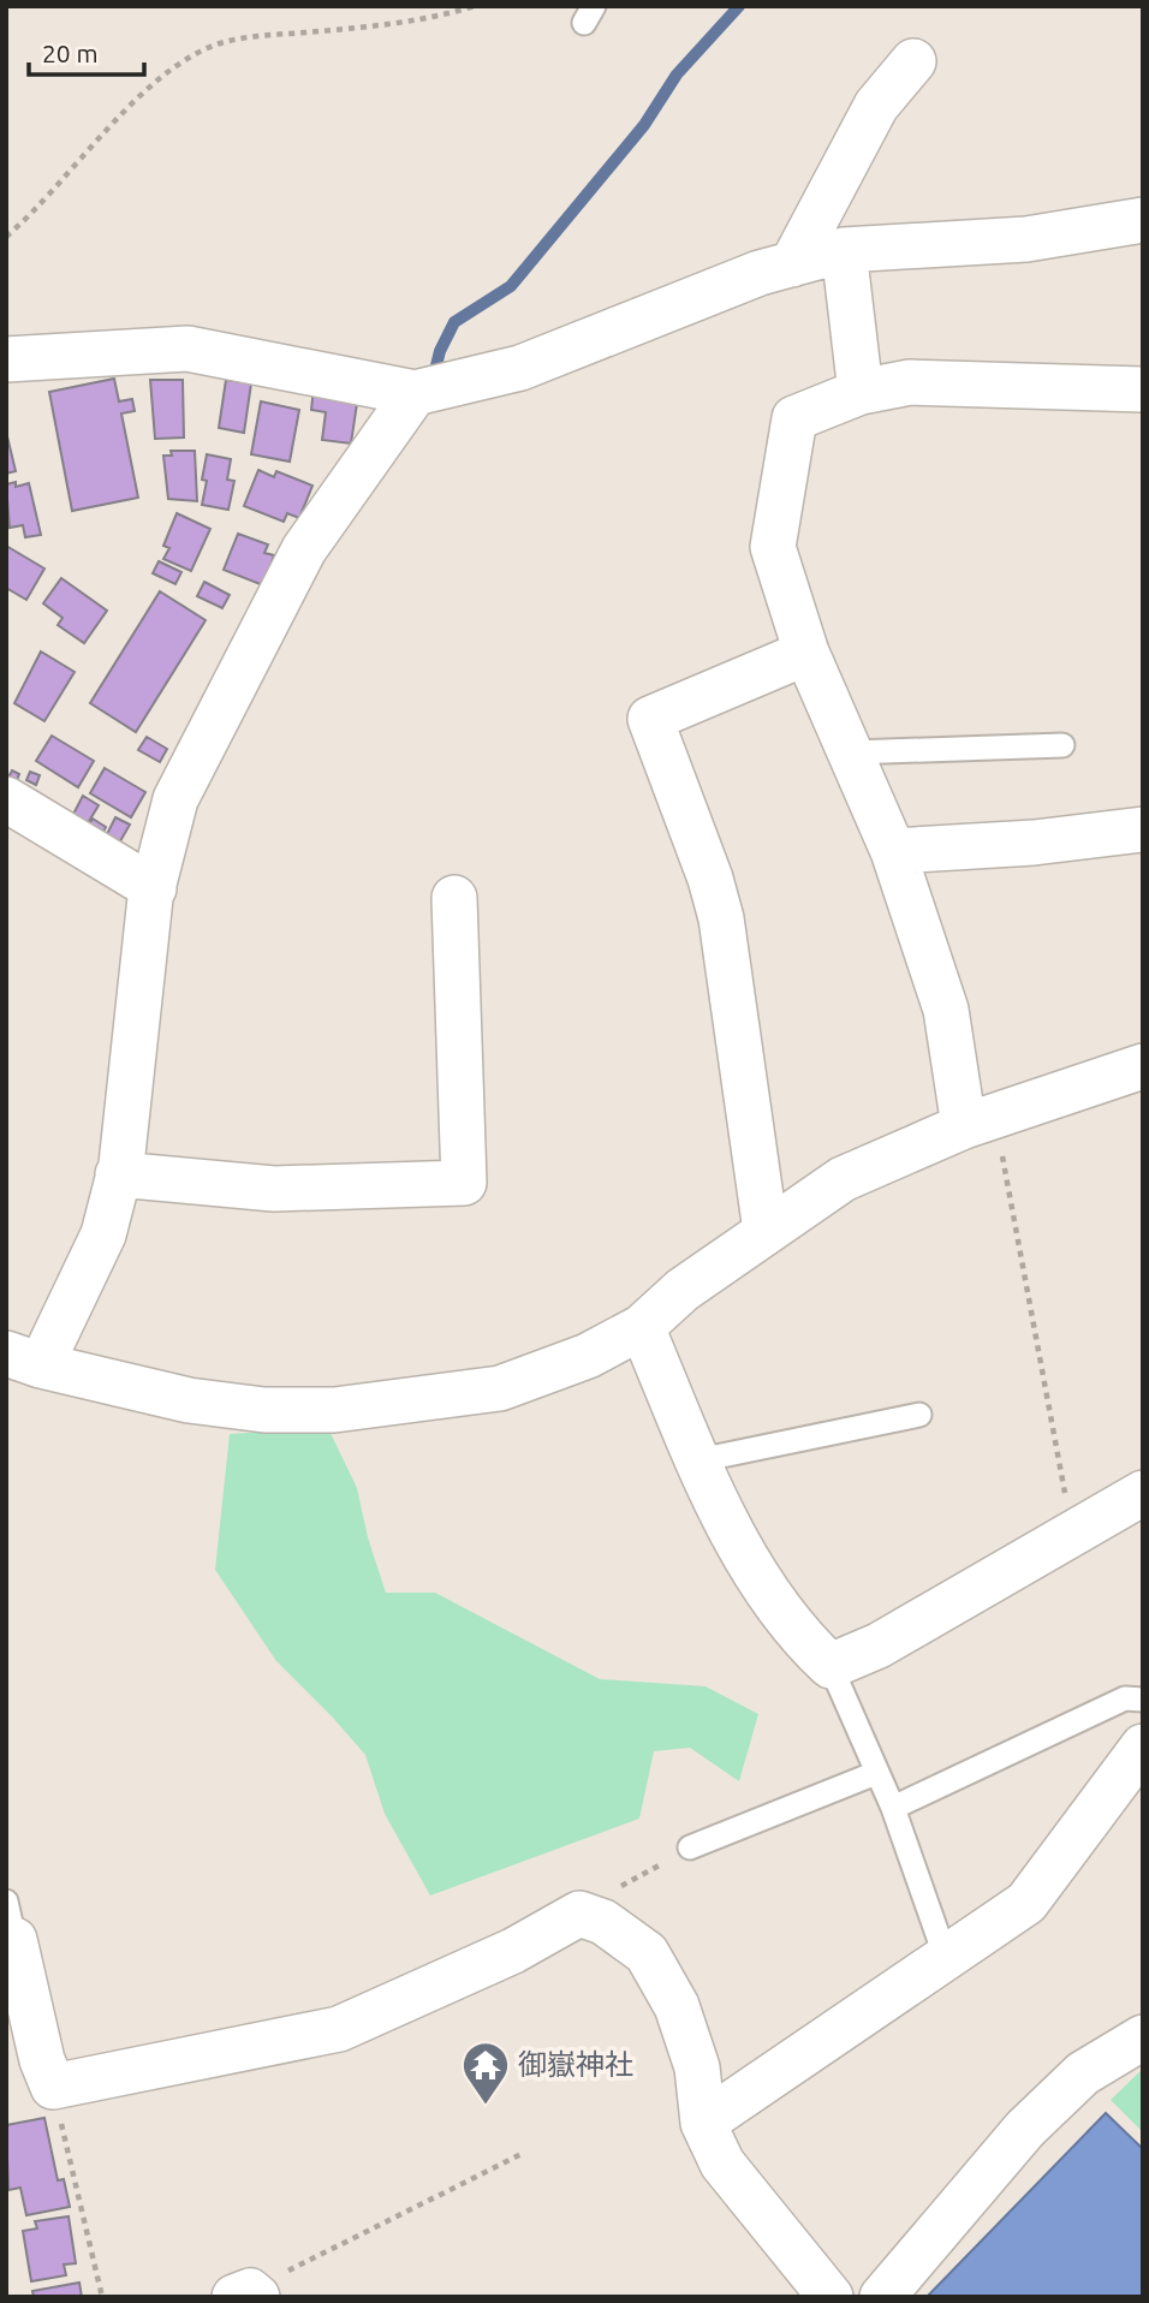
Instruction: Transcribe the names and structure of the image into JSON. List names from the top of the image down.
{
  "places": {
    "temple": ["御嶽神社"]
  },
  "scale_bar": "20 m"
}
